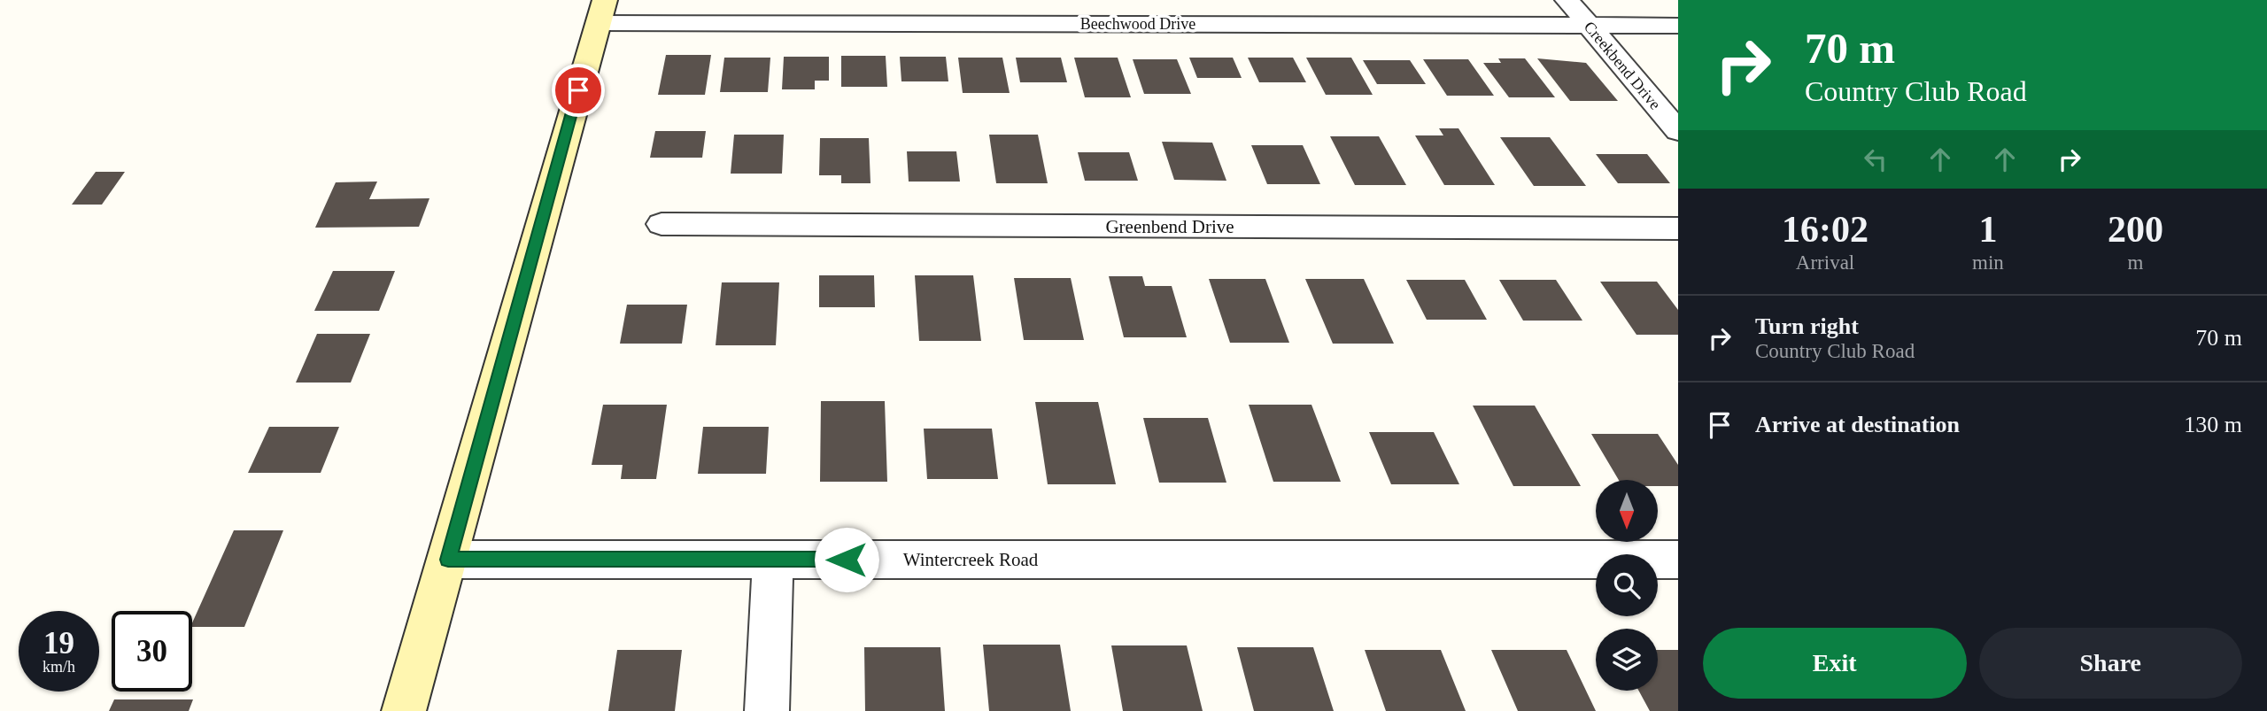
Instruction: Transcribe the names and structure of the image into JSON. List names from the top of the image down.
{
  "streets": {
    "street": [
      "Beechwood Drive",
      "Creekbend Drive",
      "Greenbend Drive",
      "Wintercreek Road"
    ]
  },
  "crossings": [
    ["Beechwood Drive", "Creekbend Drive"]
  ],
  "north": "bottom",
  "page": {
    "turn": ["70 m", "Country Club Road"],
    "eta": [
      "16:02",
      "Arrival",
      "1",
      "min",
      "200",
      "m"
    ],
    "list": [
      {
        "name": "Turn right",
        "note": "Country Club Road",
        "value": "70 m"
      },
      {
        "name": "Arrive at destination",
        "value": "130 m"
      }
    ],
    "speed": "19 km/h",
    "limit": "30",
    "buttons": ["Exit", "Share"]
  }
}
